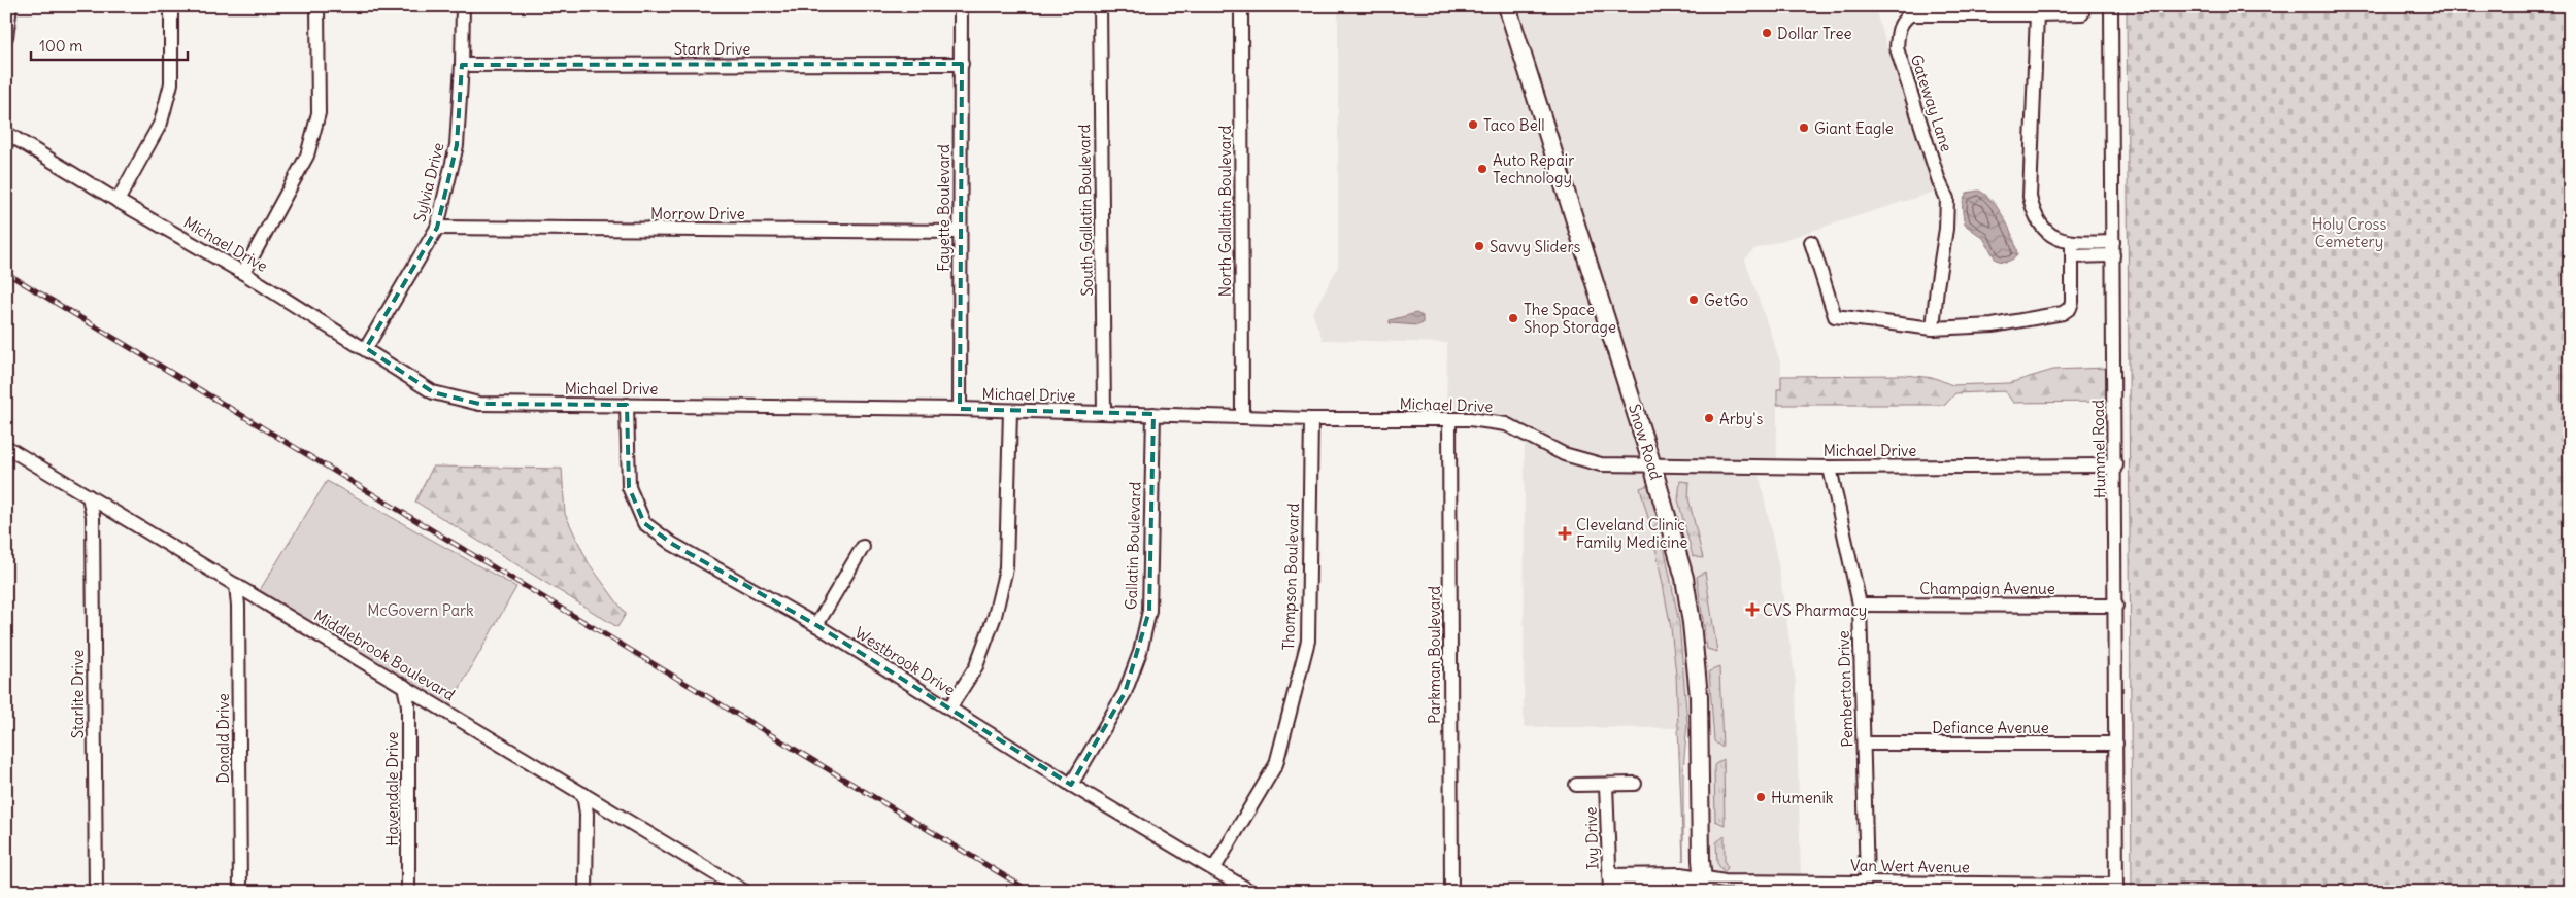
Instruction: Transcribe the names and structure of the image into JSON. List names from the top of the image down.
{
  "streets": {
    "main road": ["Snow Road"],
    "street": [
      "Stark Drive",
      "Gateway Lane",
      "Sylvia Drive",
      "Fayette Boulevard",
      "South Gallatin Boulevard",
      "North Gallatin Boulevard",
      "Morrow Drive",
      "Michael Drive",
      "Hummel Road",
      "Gallatin Boulevard",
      "Thompson Boulevard",
      "Champaign Avenue",
      "Middlebrook Boulevard",
      "Parkman Boulevard",
      "Westbrook Drive",
      "Pemberton Drive",
      "Starlite Drive",
      "Defiance Avenue",
      "Donald Drive",
      "Havendale Drive",
      "Ivy Drive",
      "Van Wert Avenue"
    ]
  },
  "crossings": [
    ["Stark Drive", "Sylvia Drive"],
    ["Stark Drive", "Fayette Boulevard"],
    ["Sylvia Drive", "Morrow Drive"],
    ["Sylvia Drive", "Michael Drive"],
    ["Fayette Boulevard", "Morrow Drive"],
    ["Fayette Boulevard", "Michael Drive"],
    ["South Gallatin Boulevard", "Michael Drive"],
    ["North Gallatin Boulevard", "Michael Drive"],
    ["Michael Drive", "Snow Road"],
    ["Michael Drive", "Hummel Road"],
    ["Michael Drive", "Gallatin Boulevard"],
    ["Michael Drive", "Thompson Boulevard"],
    ["Michael Drive", "Parkman Boulevard"],
    ["Michael Drive", "Westbrook Drive"],
    ["Michael Drive", "Pemberton Drive"],
    ["Snow Road", "Van Wert Avenue"],
    ["Hummel Road", "Champaign Avenue"],
    ["Hummel Road", "Defiance Avenue"],
    ["Hummel Road", "Van Wert Avenue"],
    ["Gallatin Boulevard", "Westbrook Drive"],
    ["Thompson Boulevard", "Westbrook Drive"],
    ["Champaign Avenue", "Pemberton Drive"],
    ["Middlebrook Boulevard", "Starlite Drive"],
    ["Middlebrook Boulevard", "Donald Drive"],
    ["Middlebrook Boulevard", "Havendale Drive"],
    ["Pemberton Drive", "Defiance Avenue"],
    ["Pemberton Drive", "Van Wert Avenue"],
    ["Ivy Drive", "Van Wert Avenue"]
  ],
  "parks": ["Holy Cross Cemetery", "McGovern Park"],
  "places": {
    "other": [
      "Dollar Tree",
      "Taco Bell",
      "Giant Eagle",
      "Auto Repair Technology",
      "Savvy Sliders",
      "GetGo",
      "The Space Shop Storage",
      "Arby's",
      "Humenik"
    ],
    "health": ["Cleveland Clinic Family Medicine", "CVS Pharmacy"]
  },
  "scale_bar": "100 m"
}
